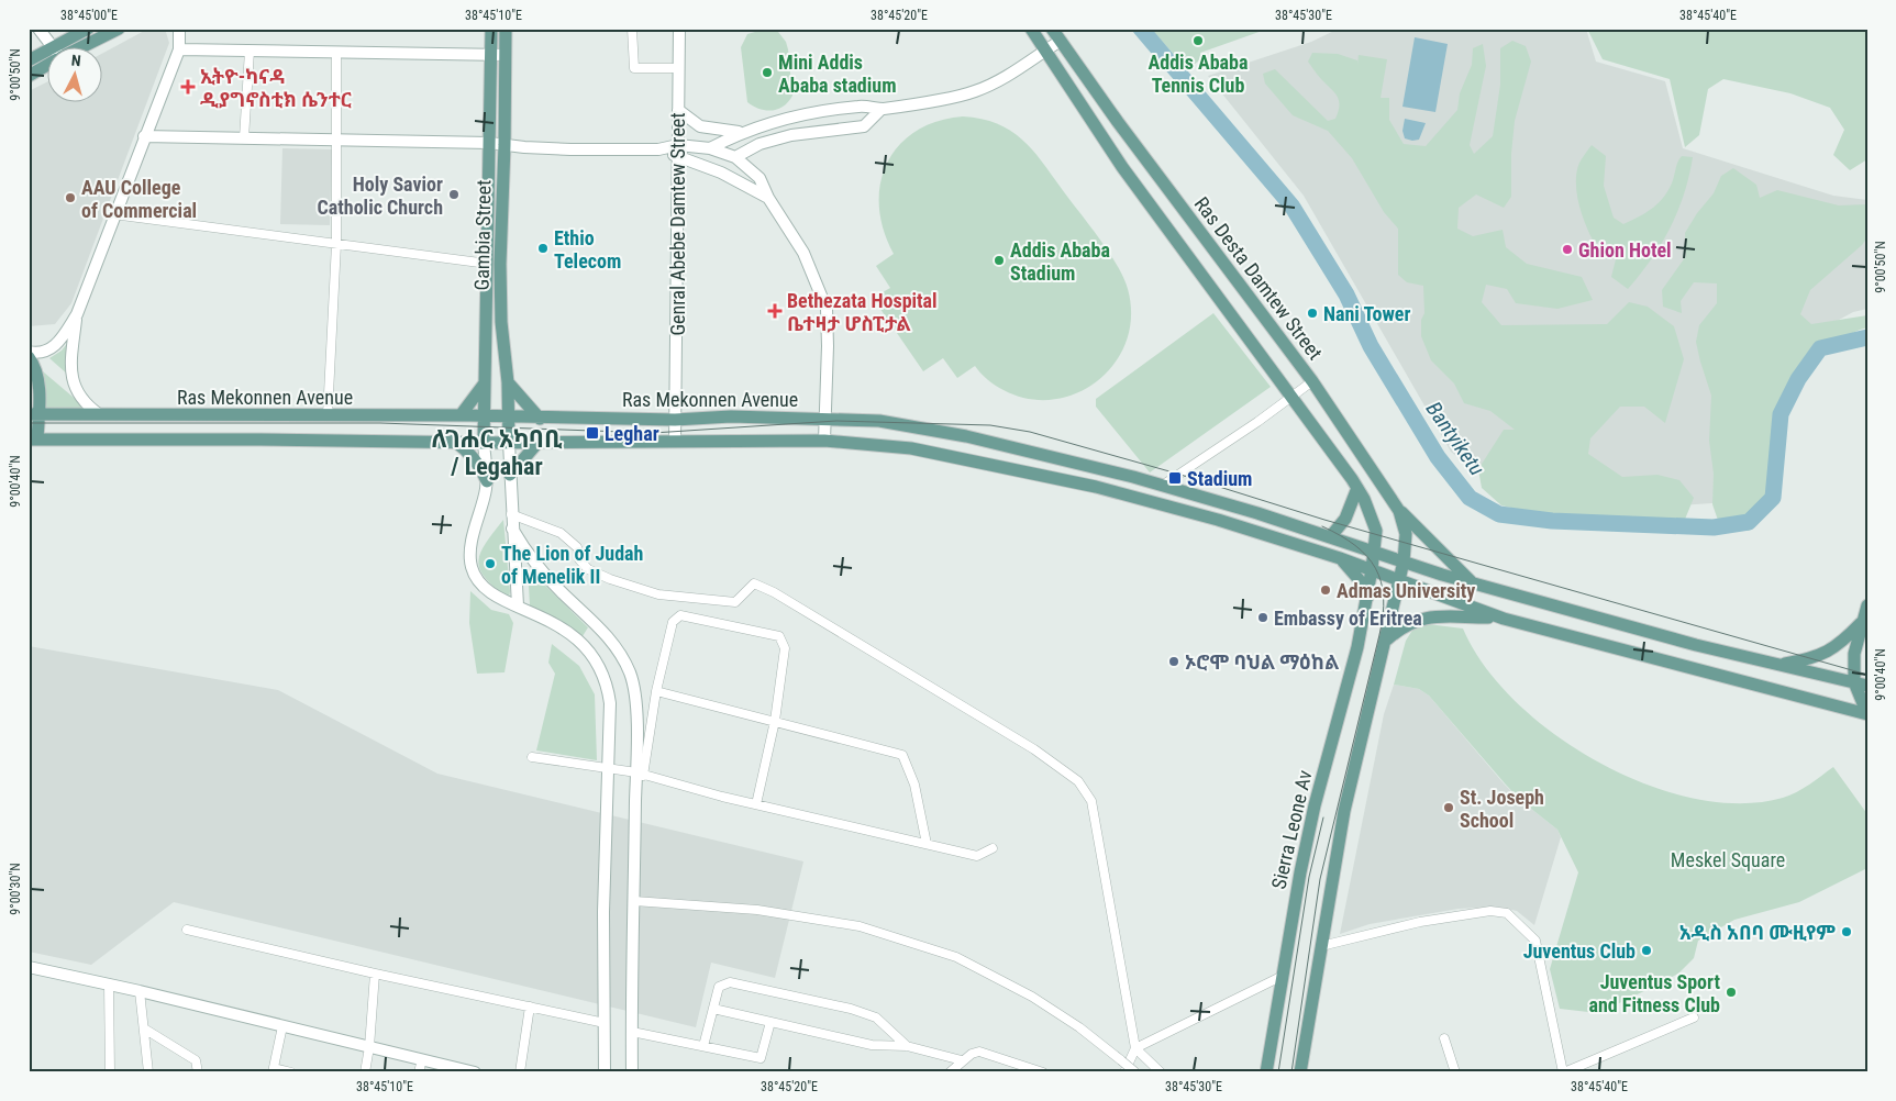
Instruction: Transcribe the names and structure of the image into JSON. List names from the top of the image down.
{
  "streets": {
    "main road": [
      "Genral Abebe Damtew Street",
      "Gambia Street",
      "Ras Desta Damtew Street",
      "Ras Mekonnen Avenue",
      "Sierra Leone Av"
    ]
  },
  "crossings": [
    ["Genral Abebe Damtew Street", "Ras Mekonnen Avenue"],
    ["Gambia Street", "Ras Mekonnen Avenue"],
    ["Ras Desta Damtew Street", "Ras Mekonnen Avenue"],
    ["Ras Mekonnen Avenue", "Sierra Leone Av"]
  ],
  "districts": ["ለገሐር አካባቢ / Legahar"],
  "water": ["Bantyiketu"],
  "parks": ["Meskel Square"],
  "places": {
    "other": [
      "Addis Ababa Tennis Club",
      "Mini Addis Ababa stadium",
      "Holy Savior Catholic Church",
      "AAU College of Commercial",
      "Ethio Telecom",
      "Ghion Hotel",
      "Addis Ababa Stadium",
      "Nani Tower",
      "The Lion of Judah of Menelik II",
      "Admas University",
      "Embassy of Eritrea",
      "ኦሮሞ ባህል ማዕከል",
      "St. Joseph School",
      "አዲስ አበባ ሙዚየም",
      "Juventus Club",
      "Juventus Sport and Fitness Club"
    ],
    "health": ["ኢትዮ-ካናዳ ዲያግኖስቲክ ሴንተር", "Bethezata Hospital ቤተዛታ ሆስፒታል"],
    "transit": ["Leghar", "Stadium"]
  },
  "north": "top",
  "coordinates": [
    "38°45'00\"E",
    "38°45'10\"E",
    "38°45'20\"E",
    "38°45'30\"E",
    "38°45'40\"E",
    "9°00'50\"N",
    "9°00'40\"N",
    "9°00'30\"N"
  ]
}
